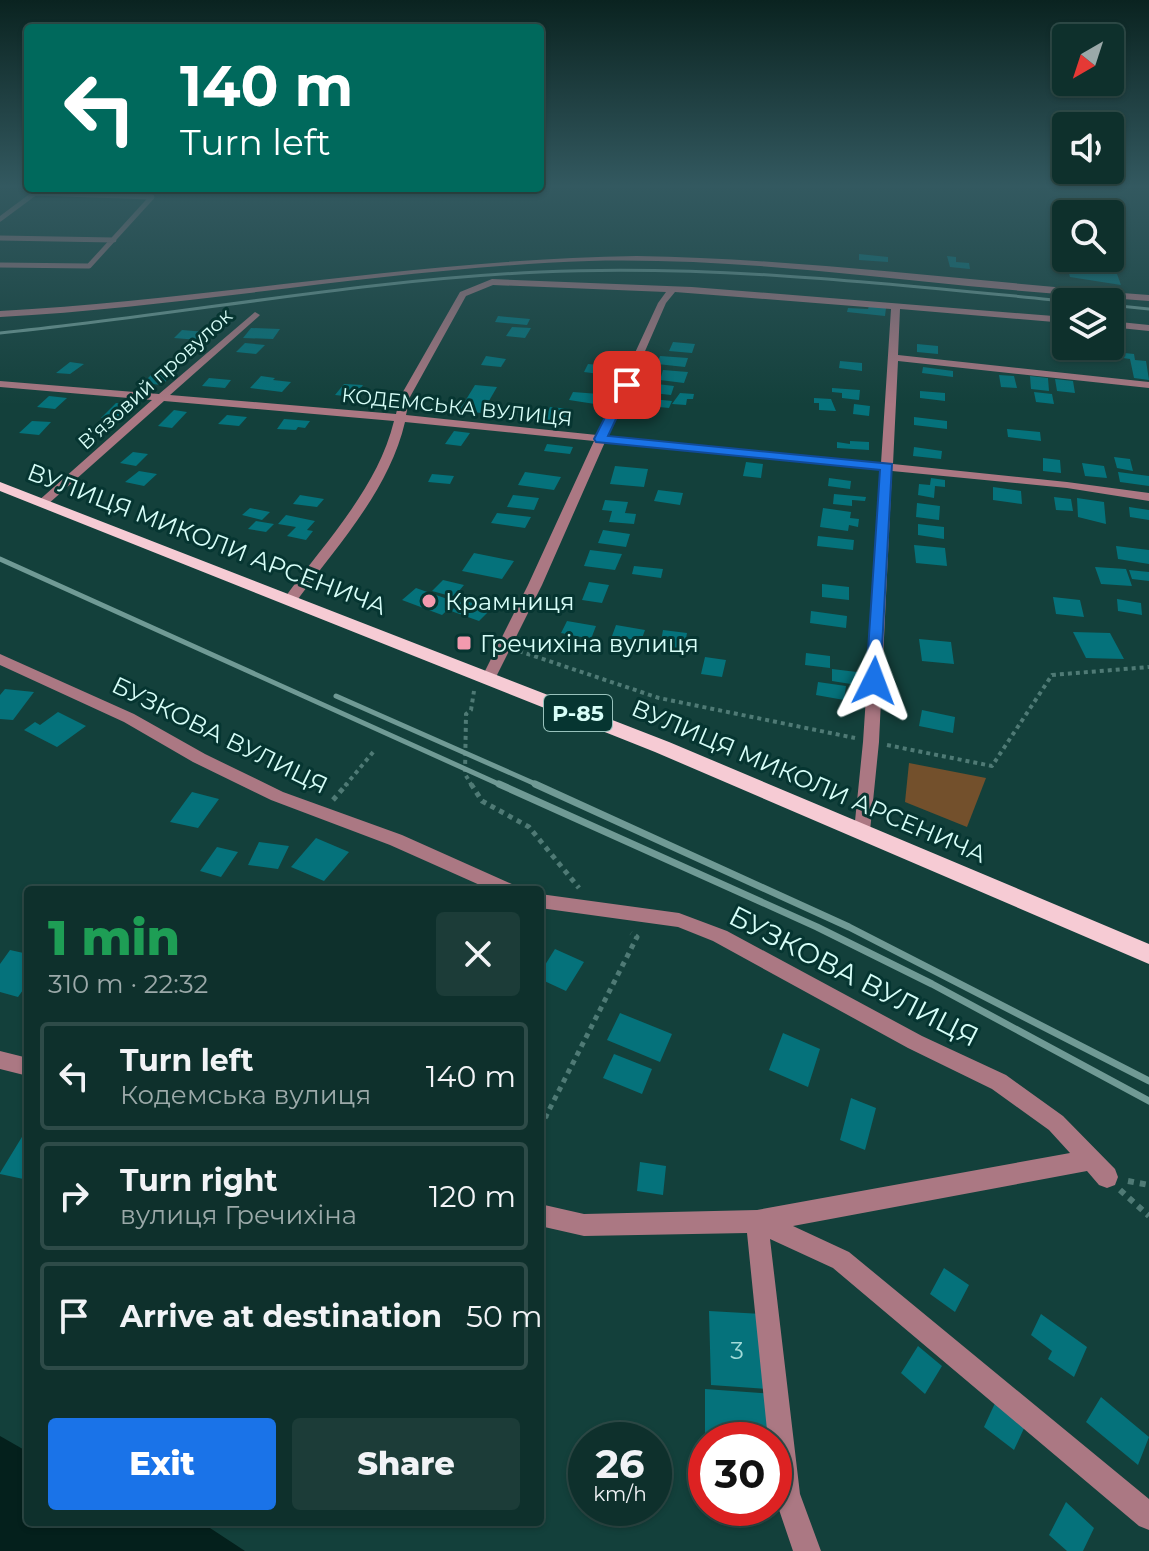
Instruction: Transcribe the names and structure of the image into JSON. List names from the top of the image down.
{
  "streets": {
    "main road": ["ВУЛИЦЯ МИКОЛИ АРСЕНИЧА", "Р-85"],
    "street": ["Вʼязовий провулок", "КОДЕМСЬКА ВУЛИЦЯ", "БУЗКОВА ВУЛИЦЯ"]
  },
  "crossings": [
    ["Вʼязовий провулок", "КОДЕМСЬКА ВУЛИЦЯ"],
    ["Вʼязовий провулок", "ВУЛИЦЯ МИКОЛИ АРСЕНИЧА"]
  ],
  "places": {
    "other": ["Крамниця"],
    "transit": ["Гречихіна вулиця"]
  },
  "house_numbers": ["3"],
  "north": "bottom left",
  "page": {
    "turn": ["140 m", "Turn left"],
    "heading": ["1 min", "310 m · 22:32"],
    "list": [
      {
        "name": "Turn left",
        "note": "Кодемська вулиця",
        "value": "140 m"
      },
      {
        "name": "Turn right",
        "note": "вулиця Гречихіна",
        "value": "120 m"
      },
      {
        "name": "Arrive at destination",
        "value": "50 m"
      }
    ],
    "buttons": ["Exit", "Share"],
    "speed": "26 km/h",
    "limit": "30"
  }
}
